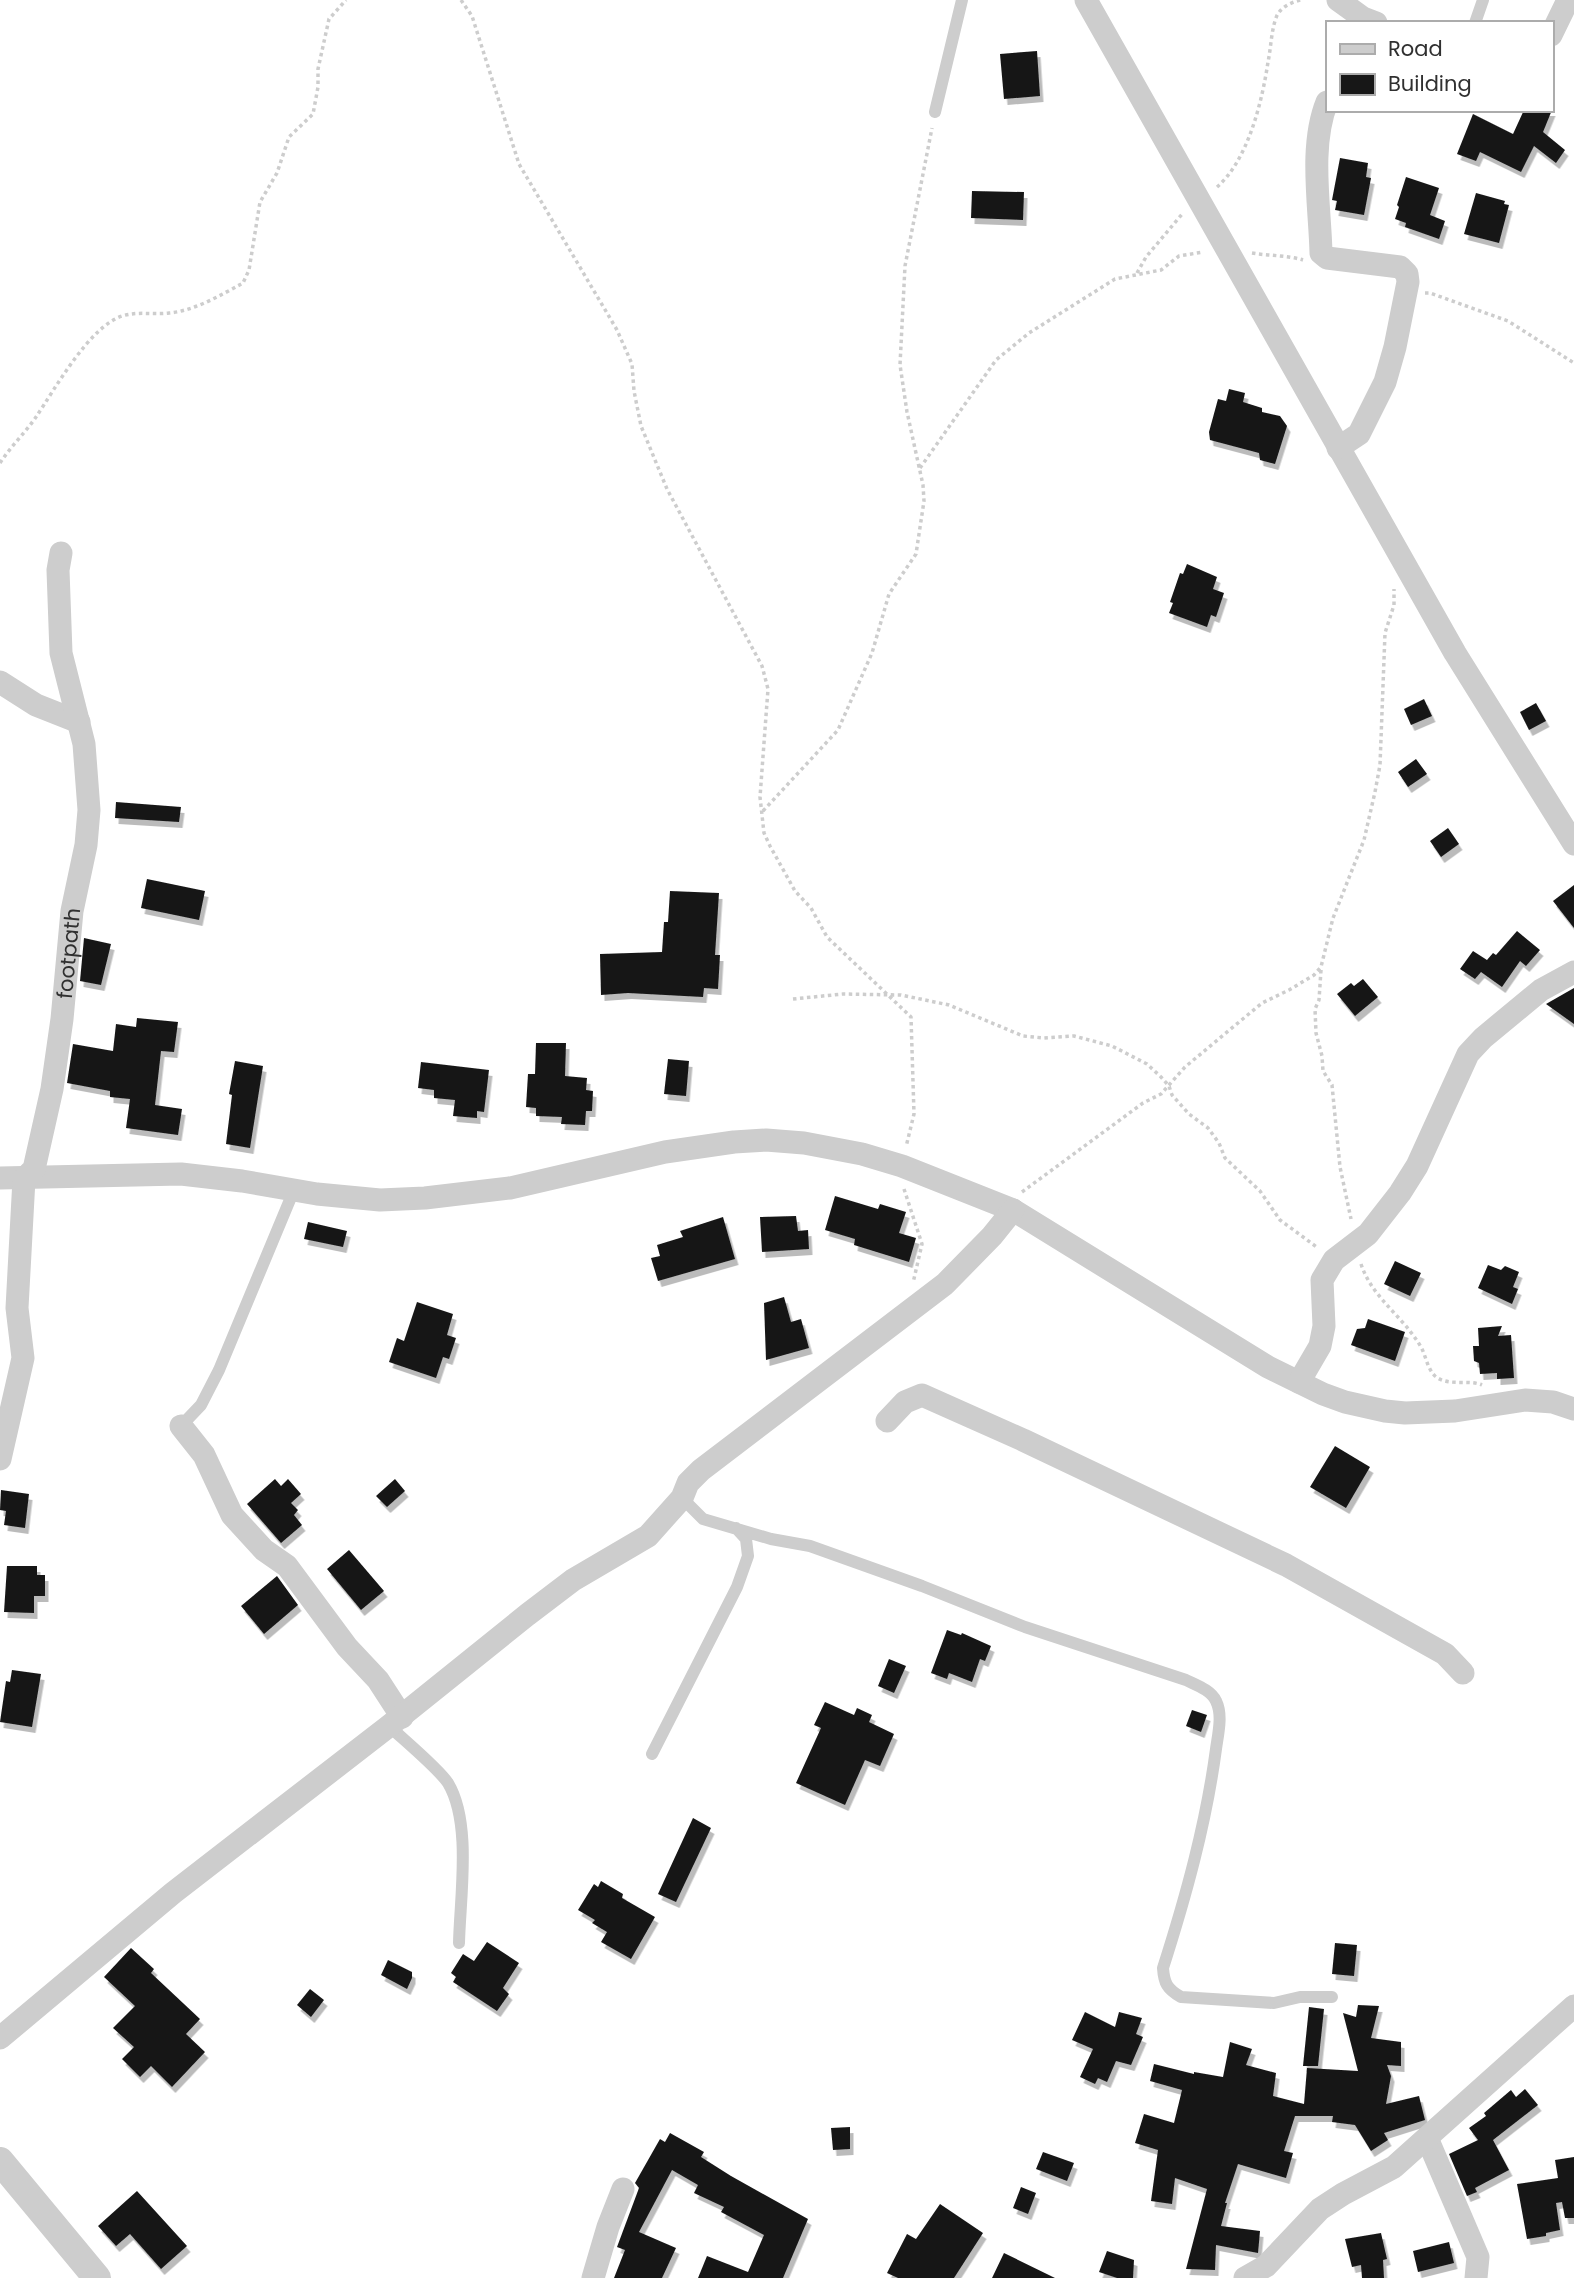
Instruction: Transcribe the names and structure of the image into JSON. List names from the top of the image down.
{
  "streets": {
    "street": ["footpath"]
  },
  "legend": ["Road", "Building"]
}
